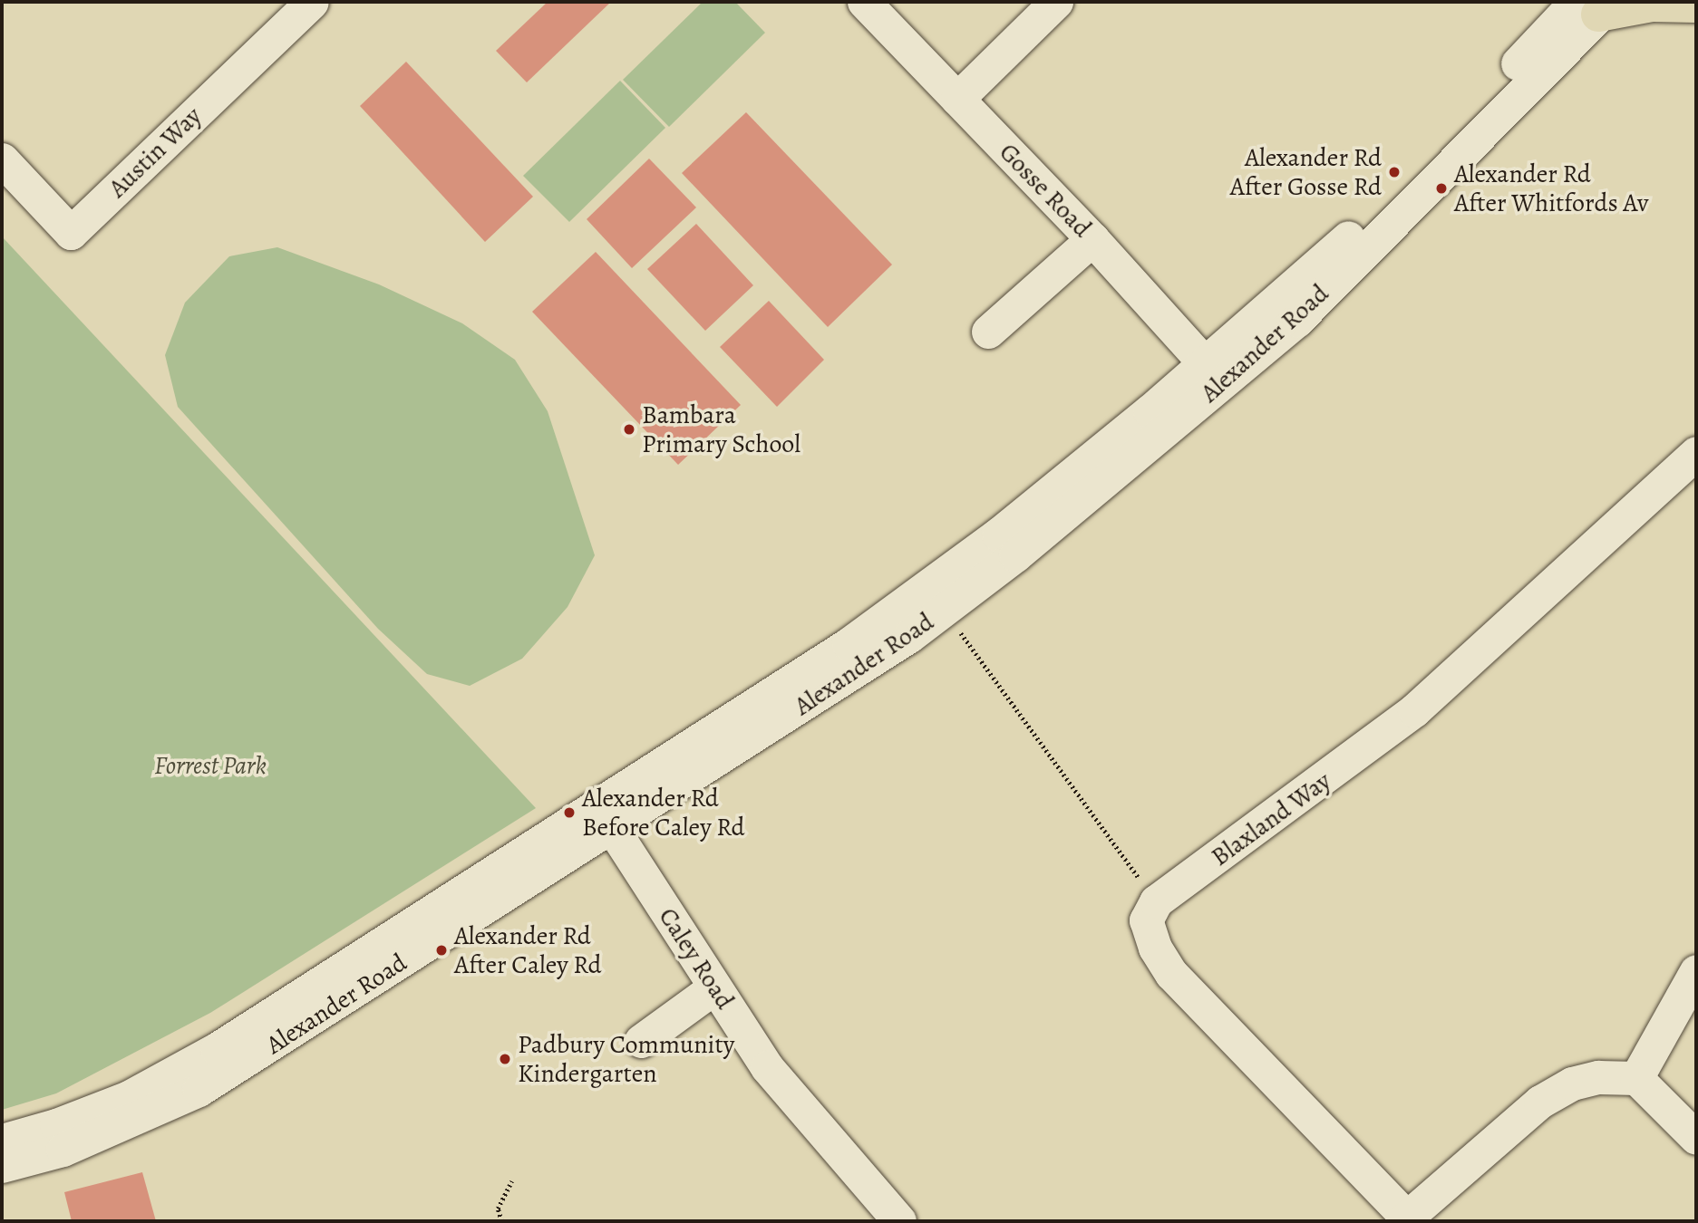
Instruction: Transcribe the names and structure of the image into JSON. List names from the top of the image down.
{
  "streets": {
    "street": [
      "Austin Way",
      "Gosse Road",
      "Alexander Road",
      "Blaxland Way",
      "Caley Road"
    ]
  },
  "crossings": [
    ["Gosse Road", "Alexander Road"],
    ["Alexander Road", "Caley Road"]
  ],
  "parks": ["Forrest Park"],
  "places": [
    "Alexander Rd After Gosse Rd",
    "Alexander Rd After Whitfords Av",
    "Bambara Primary School",
    "Alexander Rd Before Caley Rd",
    "Alexander Rd After Caley Rd",
    "Padbury Community Kindergarten"
  ]
}
